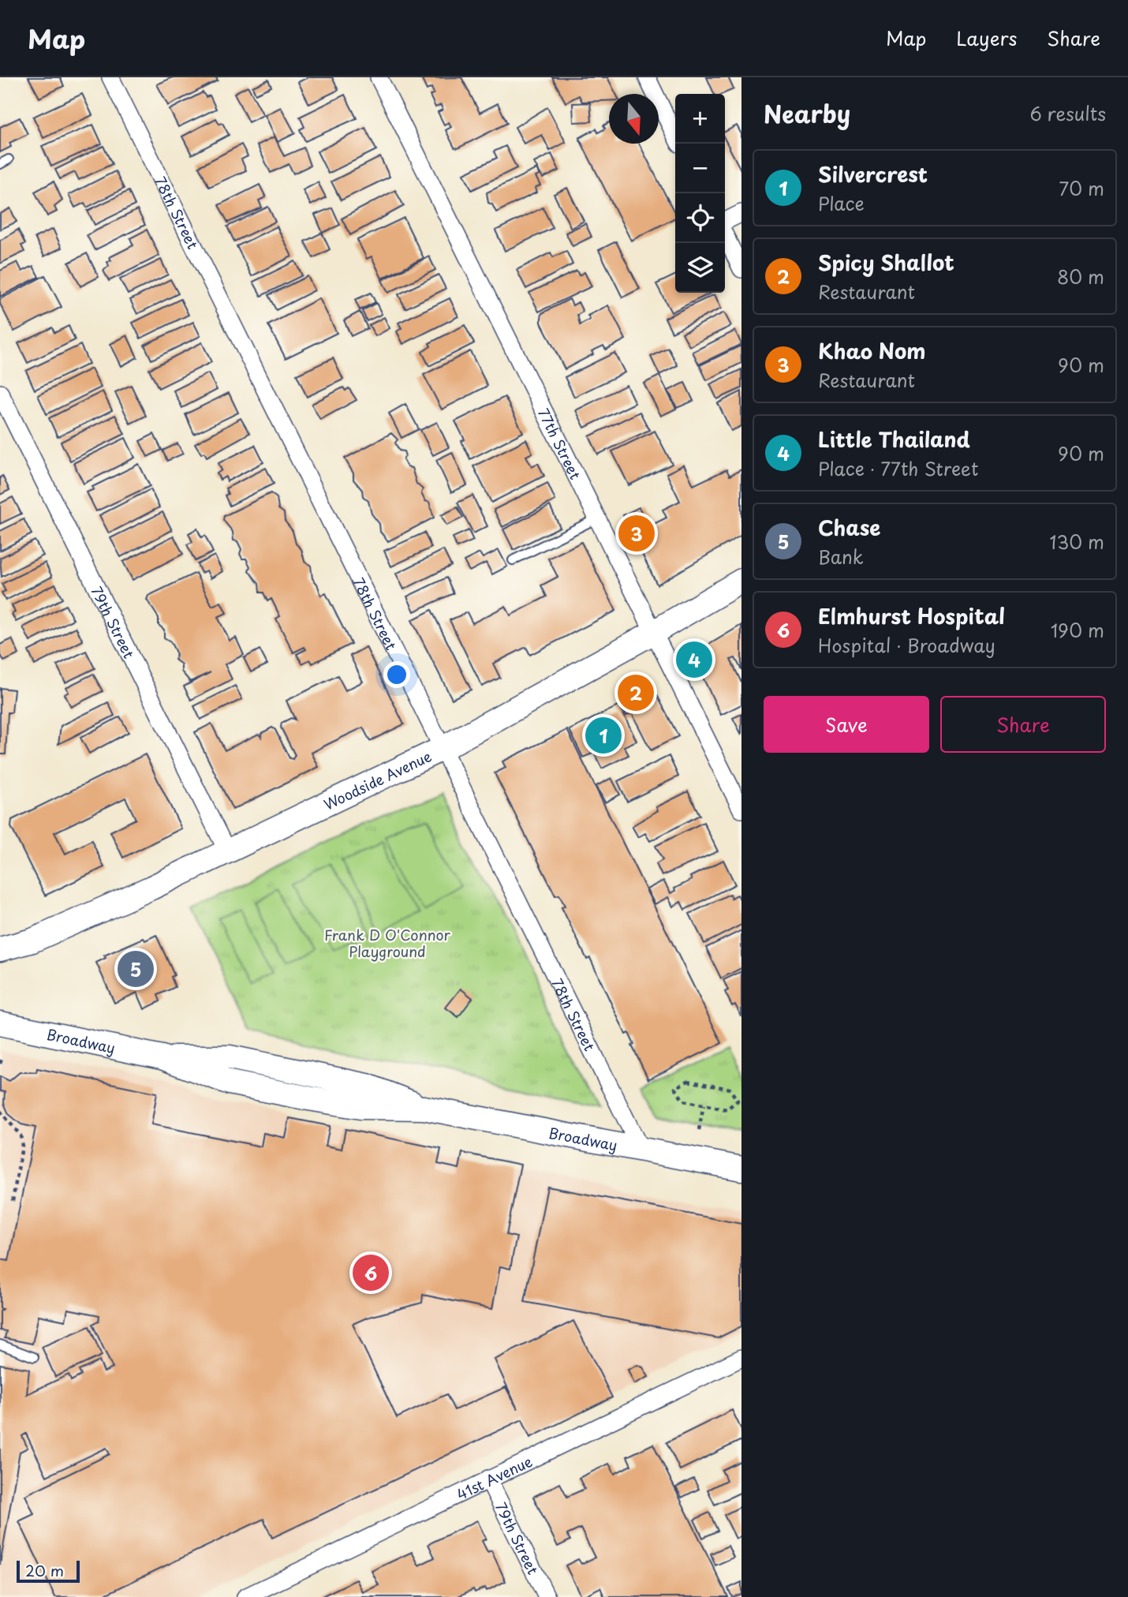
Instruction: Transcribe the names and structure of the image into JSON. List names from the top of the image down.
{
  "streets": {
    "street": [
      "78th Street",
      "77th Street",
      "79th Street",
      "Woodside Avenue",
      "Broadway",
      "41st Avenue"
    ]
  },
  "crossings": [
    ["78th Street", "Woodside Avenue"],
    ["78th Street", "Broadway"],
    ["77th Street", "Woodside Avenue"],
    ["79th Street", "Woodside Avenue"],
    ["79th Street", "41st Avenue"]
  ],
  "parks": ["Frank D O'Connor Playground"],
  "scale_bar": "20 m",
  "north": "bottom",
  "page": {
    "header": "Map",
    "nav": ["Map", "Layers", "Share"],
    "heading": ["Nearby", "6 results"],
    "map_buttons": ["+", "−"],
    "list": [
      {
        "mark": "1",
        "name": "Silvercrest",
        "note": "Place",
        "value": "70 m"
      },
      {
        "mark": "2",
        "name": "Spicy Shallot",
        "note": "Restaurant",
        "value": "80 m"
      },
      {
        "mark": "3",
        "name": "Khao Nom",
        "note": "Restaurant",
        "value": "90 m"
      },
      {
        "mark": "4",
        "name": "Little Thailand",
        "note": "Place · 77th Street",
        "value": "90 m"
      },
      {
        "mark": "5",
        "name": "Chase",
        "note": "Bank",
        "value": "130 m"
      },
      {
        "mark": "6",
        "name": "Elmhurst Hospital",
        "note": "Hospital · Broadway",
        "value": "190 m"
      }
    ],
    "pins": [
      "3",
      "4",
      "2",
      "1",
      "5",
      "6"
    ],
    "buttons": ["Save", "Share"],
    "scale": "20 m"
  }
}
